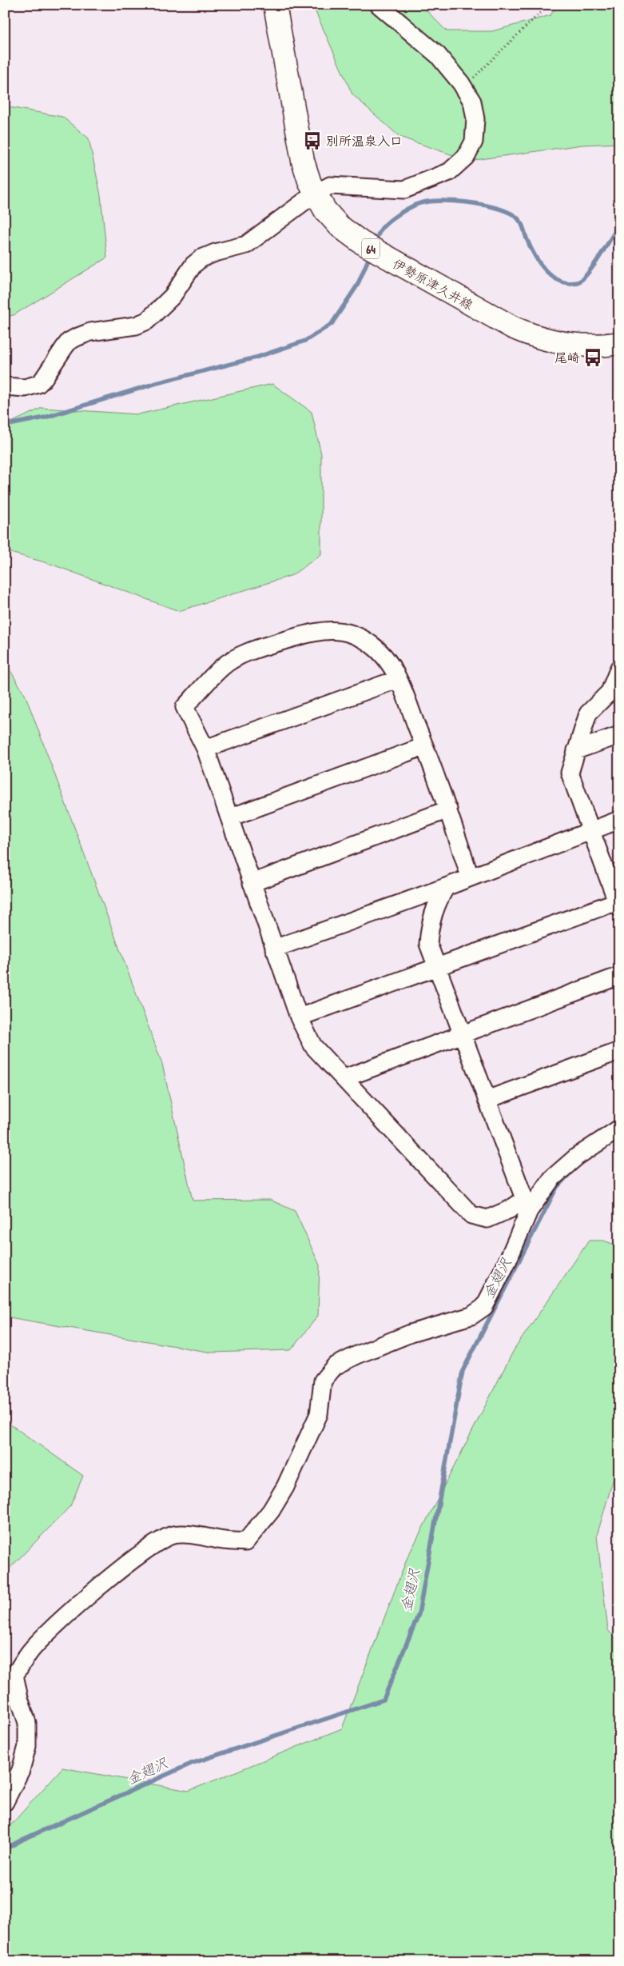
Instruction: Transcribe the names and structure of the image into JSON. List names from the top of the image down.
{
  "streets": {
    "main road": ["64", "伊勢原津久井線"]
  },
  "water": ["金翅沢"],
  "places": {
    "bus stop": ["別所温泉入口", "尾崎"]
  }
}
